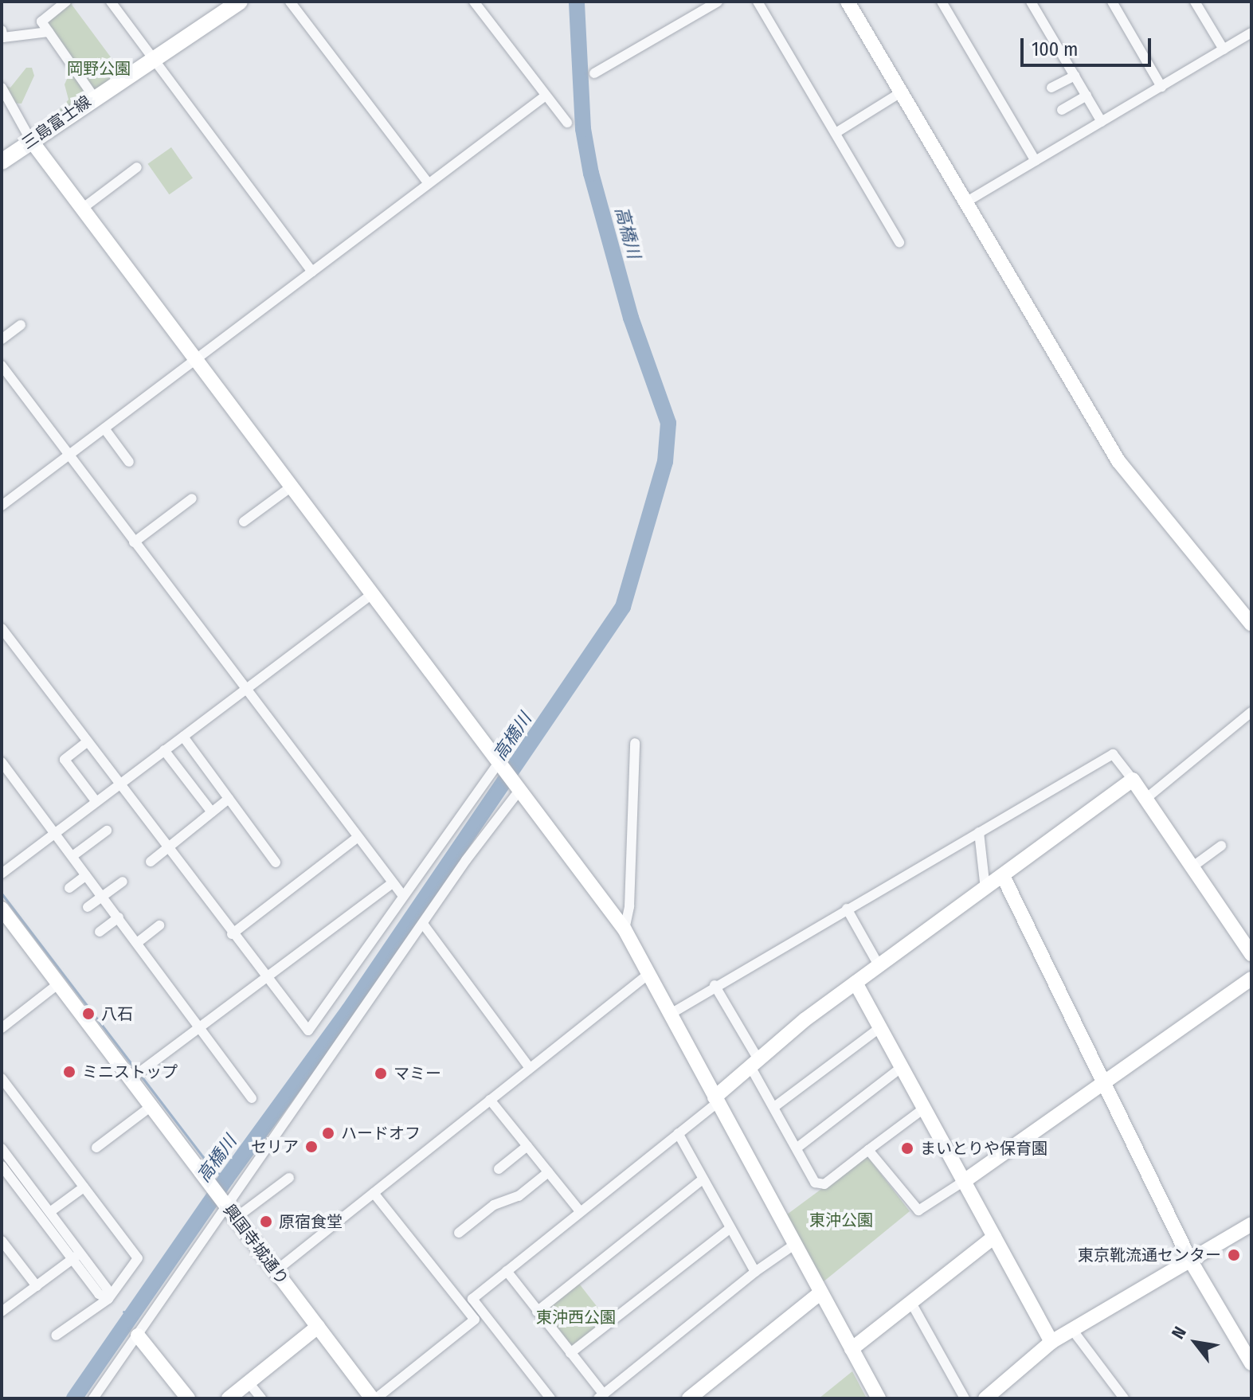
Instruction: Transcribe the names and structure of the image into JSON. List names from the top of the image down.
{
  "streets": {
    "main road": ["三島富士線"],
    "street": ["興国寺城通り"]
  },
  "water": ["高橋川"],
  "parks": ["岡野公園", "東沖公園", "東沖西公園"],
  "places": [
    "八石",
    "ミニストップ",
    "マミー",
    "ハードオフ",
    "セリア",
    "まいとりや保育園",
    "原宿食堂",
    "東京靴流通センター"
  ],
  "scale_bar": "100 m",
  "north": "top left"
}
